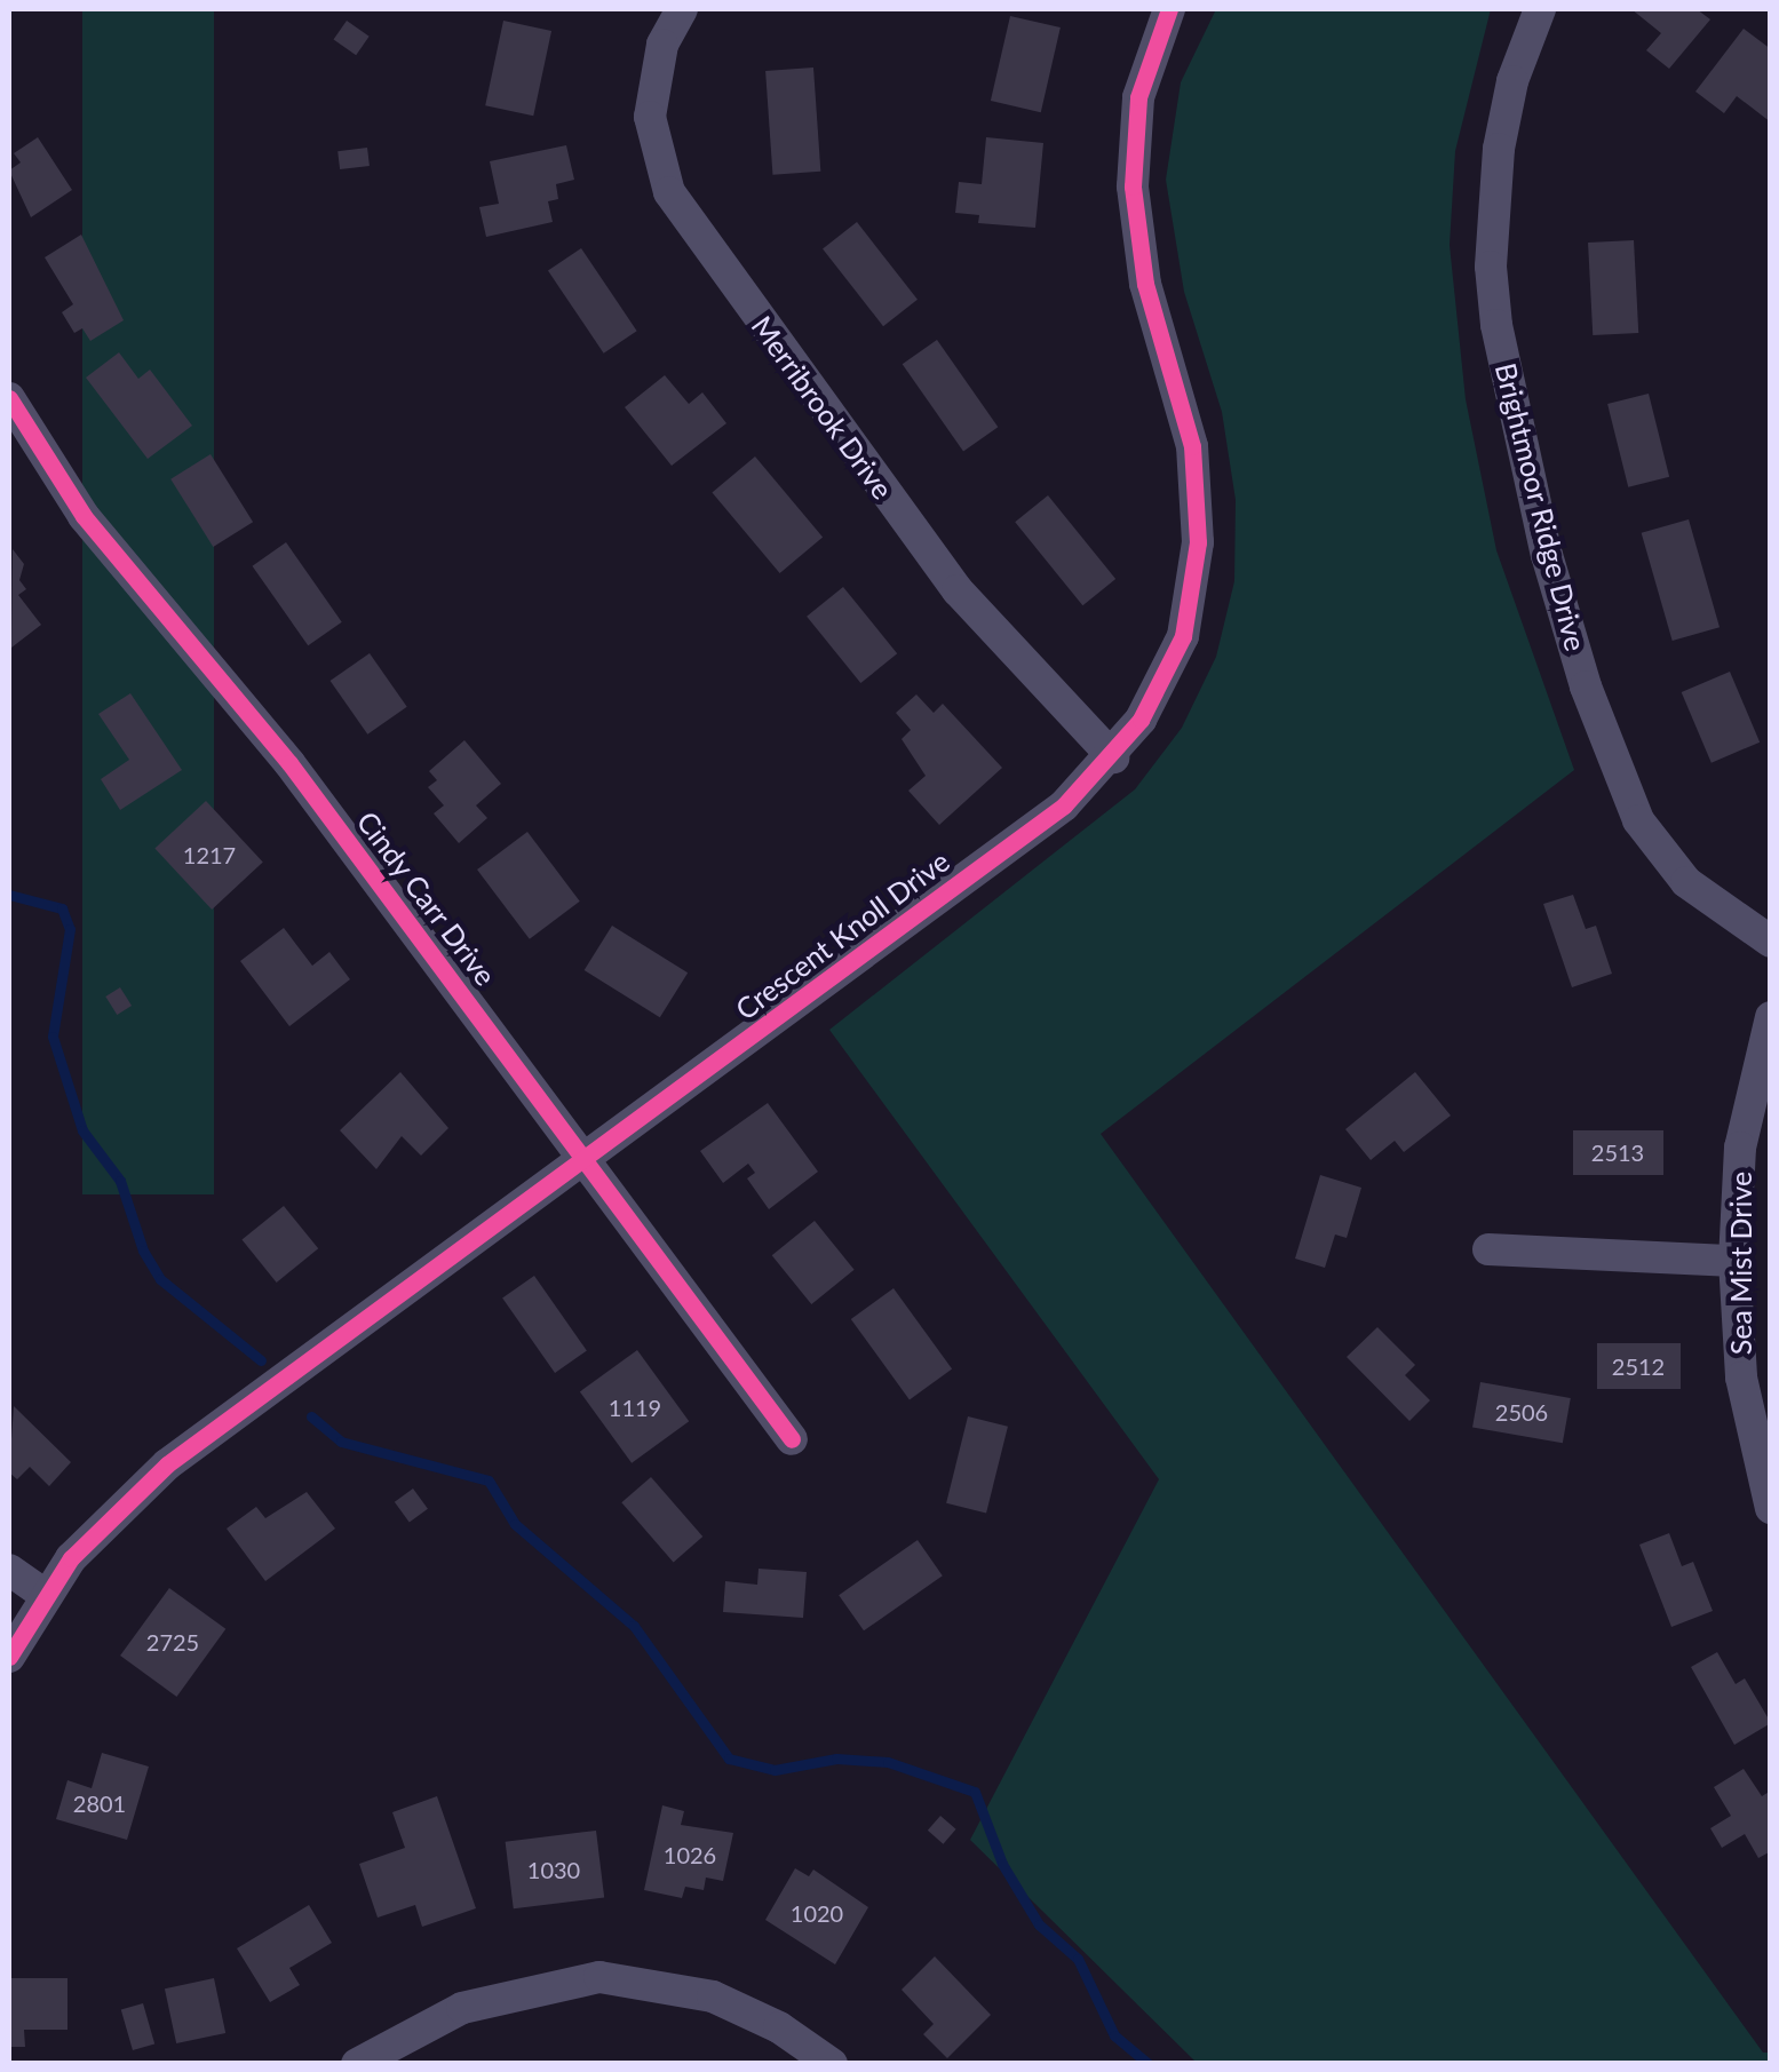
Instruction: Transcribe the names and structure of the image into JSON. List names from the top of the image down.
{
  "streets": {
    "street": [
      "Merribrook Drive",
      "Brightmoor Ridge Drive",
      "Cindy Carr Drive",
      "Crescent Knoll Drive",
      "Sea Mist Drive"
    ]
  },
  "crossings": [
    ["Merribrook Drive", "Crescent Knoll Drive"],
    ["Cindy Carr Drive", "Crescent Knoll Drive"]
  ],
  "house_numbers": [
    "1217",
    "2513",
    "2512",
    "1119",
    "2506",
    "2725",
    "2801",
    "1026",
    "1030",
    "1020"
  ]
}
